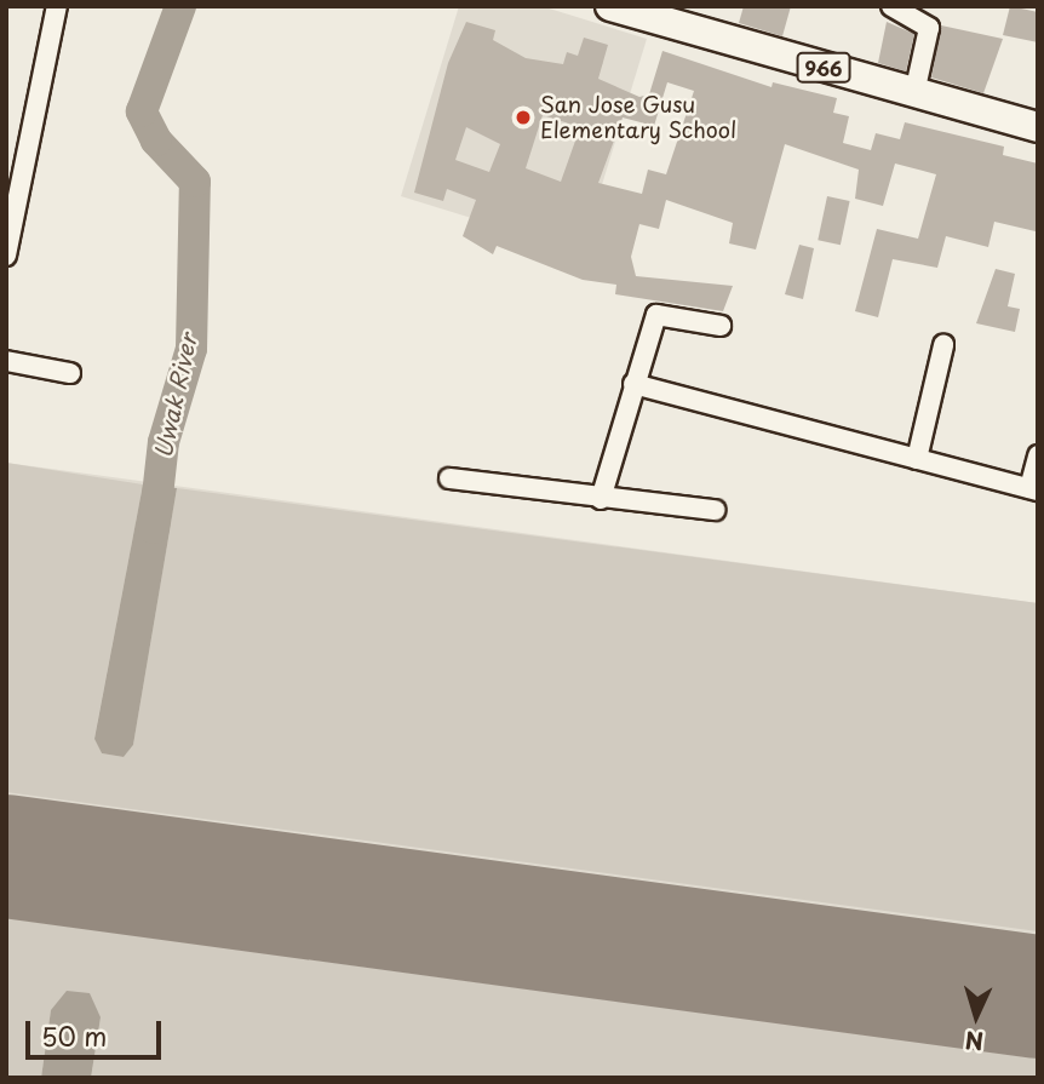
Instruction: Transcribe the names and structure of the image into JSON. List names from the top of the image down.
{
  "streets": {
    "main road": ["966"]
  },
  "water": ["Uwak River"],
  "places": ["San Jose Gusu Elementary School"],
  "scale_bar": "50 m",
  "north": "bottom"
}
